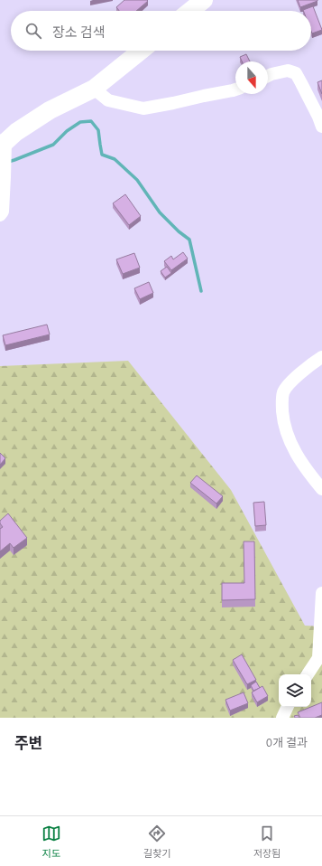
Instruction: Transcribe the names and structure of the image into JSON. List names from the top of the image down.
{
  "north": "bottom",
  "page": {
    "search": "장소 검색",
    "heading": ["주변", "0개 결과"],
    "nav": ["지도", "길찾기", "저장됨"]
  }
}
